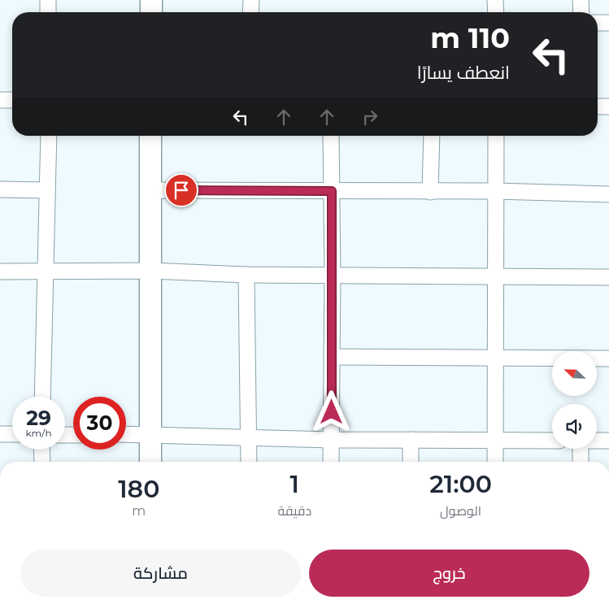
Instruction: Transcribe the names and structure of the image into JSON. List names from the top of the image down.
{
  "north": "top left",
  "page": {
    "turn": ["110 m", "انعطف يسارًا"],
    "speed": "29 km/h",
    "limit": "30",
    "eta": [
      "21:00",
      "الوصول",
      "1",
      "دقيقة",
      "180",
      "m"
    ],
    "buttons": ["خروج", "مشاركة"]
  }
}
